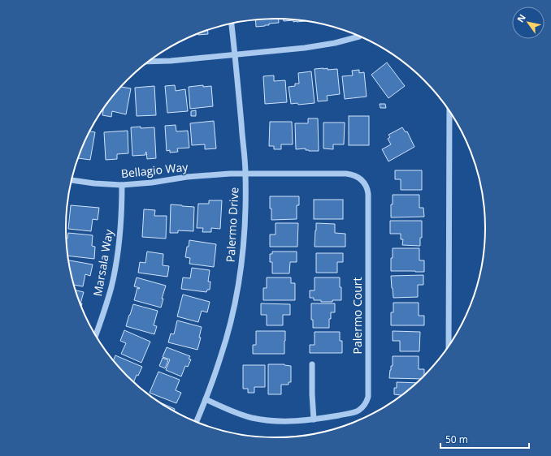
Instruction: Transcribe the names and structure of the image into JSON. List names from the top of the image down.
{
  "streets": {
    "street": [
      "Bellagio Way",
      "Palermo Drive",
      "Marsala Way",
      "Palermo Court"
    ]
  },
  "crossings": [
    ["Bellagio Way", "Palermo Drive"],
    ["Bellagio Way", "Marsala Way"],
    ["Bellagio Way", "Palermo Court"],
    ["Palermo Drive", "Palermo Court"]
  ],
  "scale_bar": "50 m",
  "north": "top left"
}
